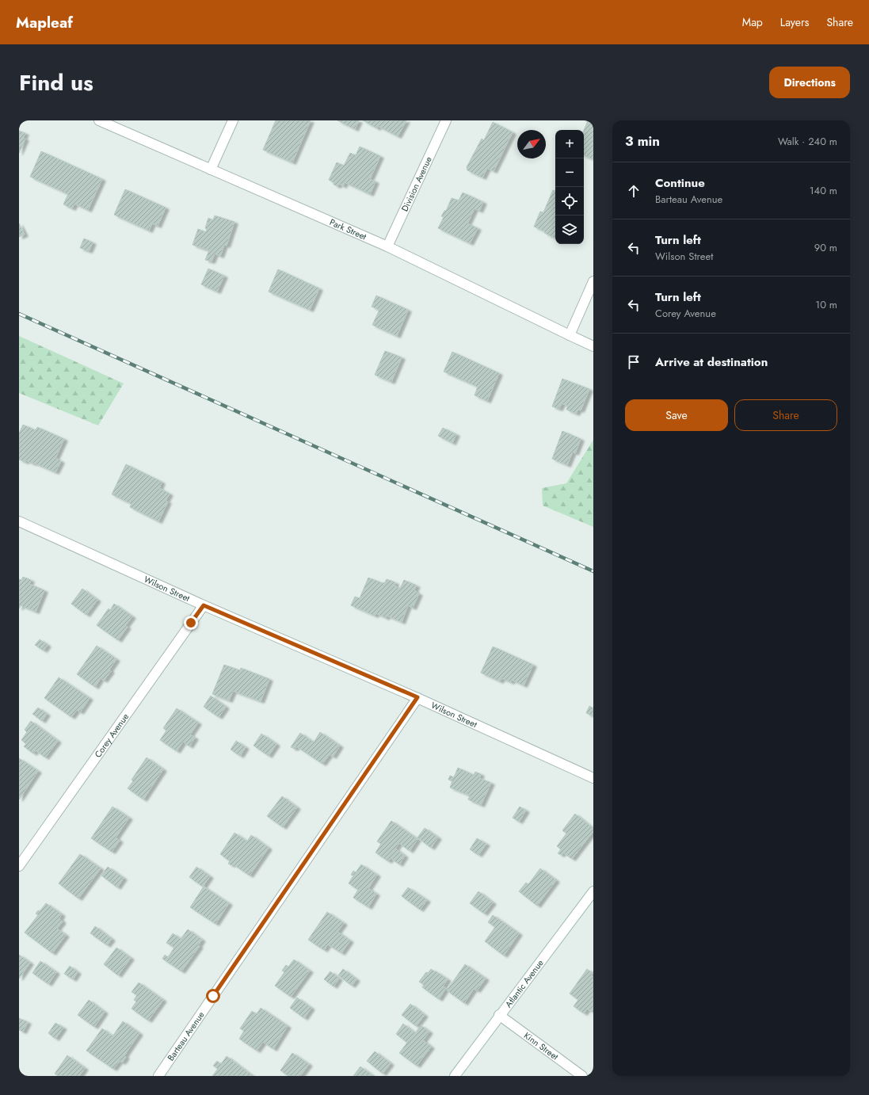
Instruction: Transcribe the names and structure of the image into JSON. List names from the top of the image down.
{
  "streets": {
    "street": [
      "Division Avenue",
      "Park Street",
      "Wilson Street",
      "Corey Avenue",
      "Atlantic Avenue",
      "Barteau Avenue",
      "Kinn Street"
    ]
  },
  "crossings": [
    ["Division Avenue", "Park Street"],
    ["Wilson Street", "Corey Avenue"],
    ["Wilson Street", "Barteau Avenue"],
    ["Atlantic Avenue", "Kinn Street"]
  ],
  "north": "top right",
  "page": {
    "header": "Mapleaf",
    "nav": ["Map", "Layers", "Share"],
    "title": "Find us",
    "buttons": [
      "Directions",
      ["Save", "Share"]
    ],
    "heading": ["3 min", "Walk · 240 m"],
    "map_buttons": ["+", "−"],
    "list": [
      ["Continue", "Barteau Avenue", "140 m"],
      ["Turn left", "Wilson Street", "90 m"],
      ["Turn left", "Corey Avenue", "10 m"],
      "Arrive at destination"
    ]
  }
}
